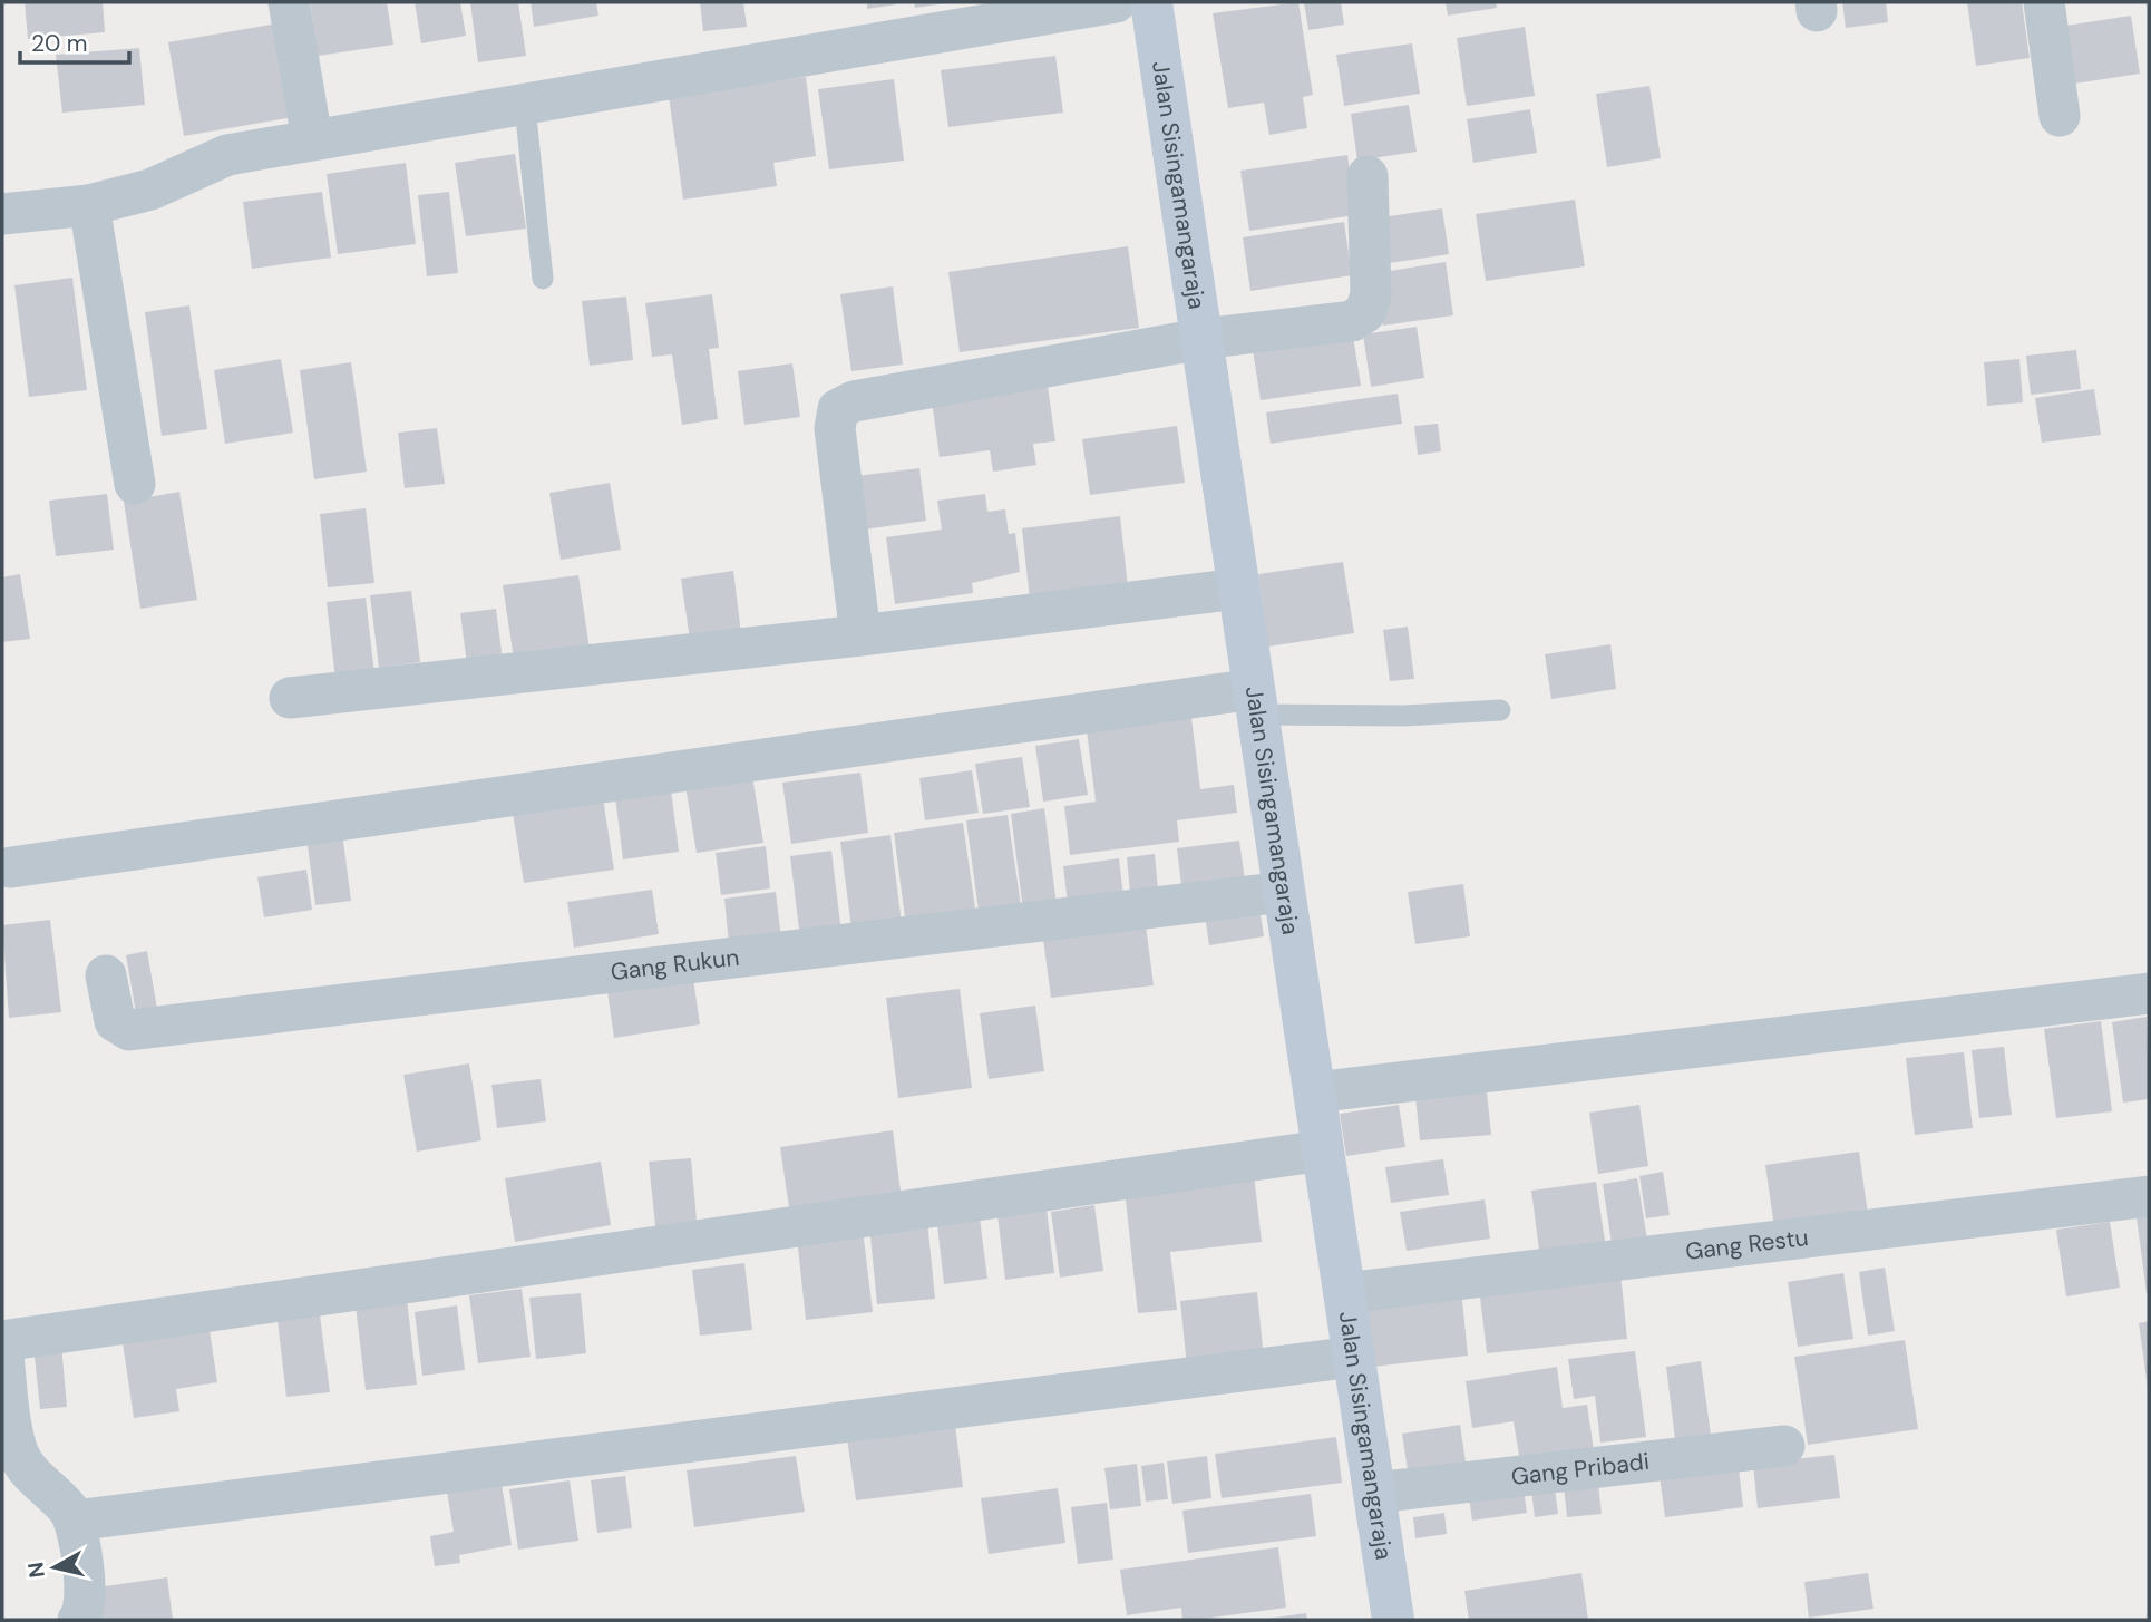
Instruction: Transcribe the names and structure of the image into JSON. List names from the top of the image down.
{
  "streets": {
    "street": [
      "Jalan Sisingamangaraja",
      "Gang Rukun",
      "Gang Restu",
      "Gang Pribadi"
    ]
  },
  "crossings": [
    ["Jalan Sisingamangaraja", "Gang Rukun"],
    ["Jalan Sisingamangaraja", "Gang Restu"],
    ["Jalan Sisingamangaraja", "Gang Pribadi"]
  ],
  "scale_bar": "20 m",
  "north": "left"
}
